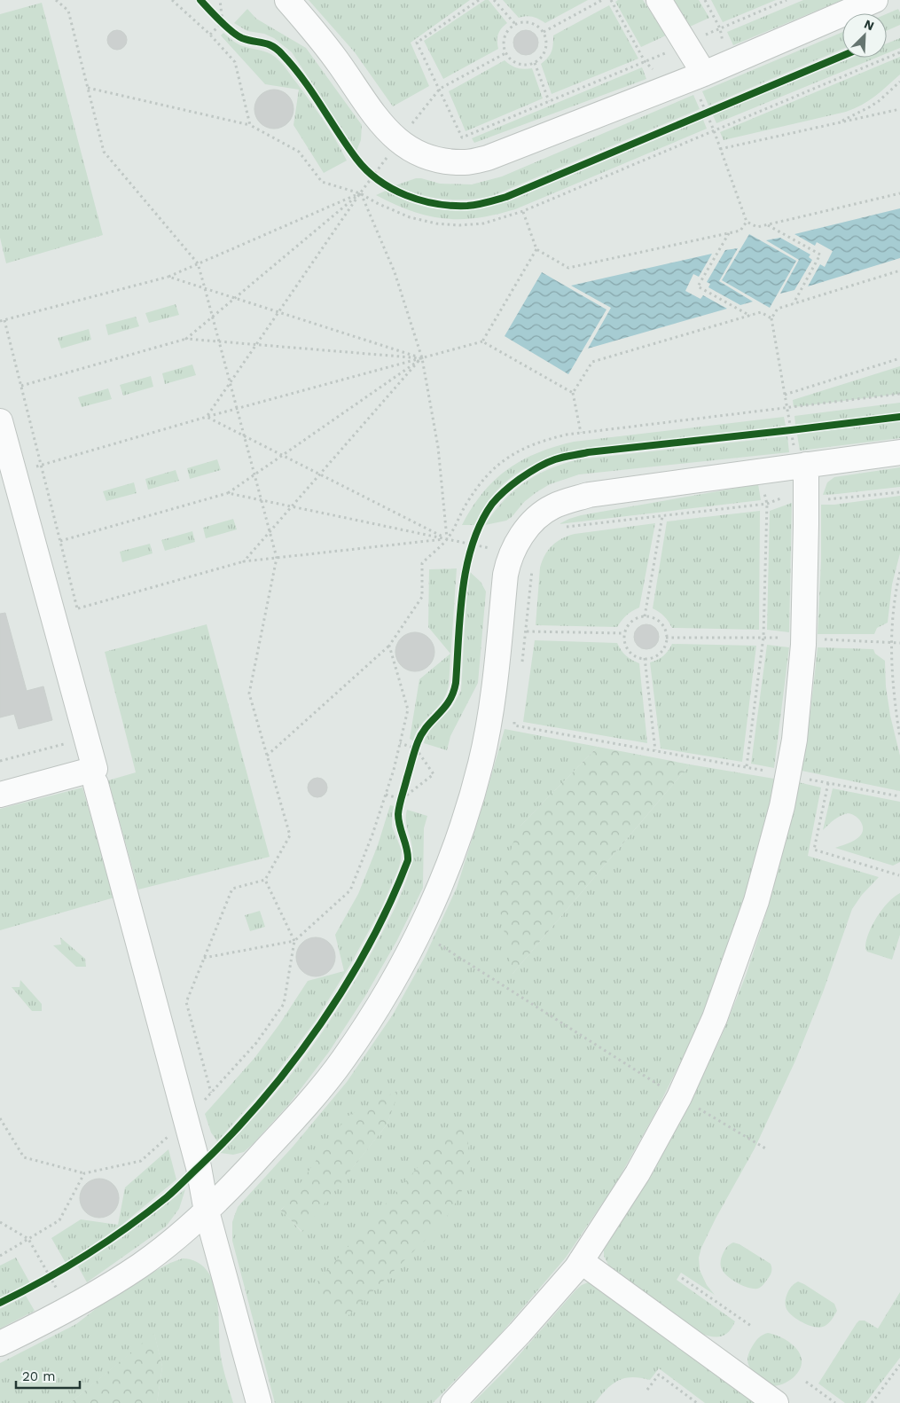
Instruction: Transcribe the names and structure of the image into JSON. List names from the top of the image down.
{
  "scale_bar": "20 m",
  "north": "top right"
}
